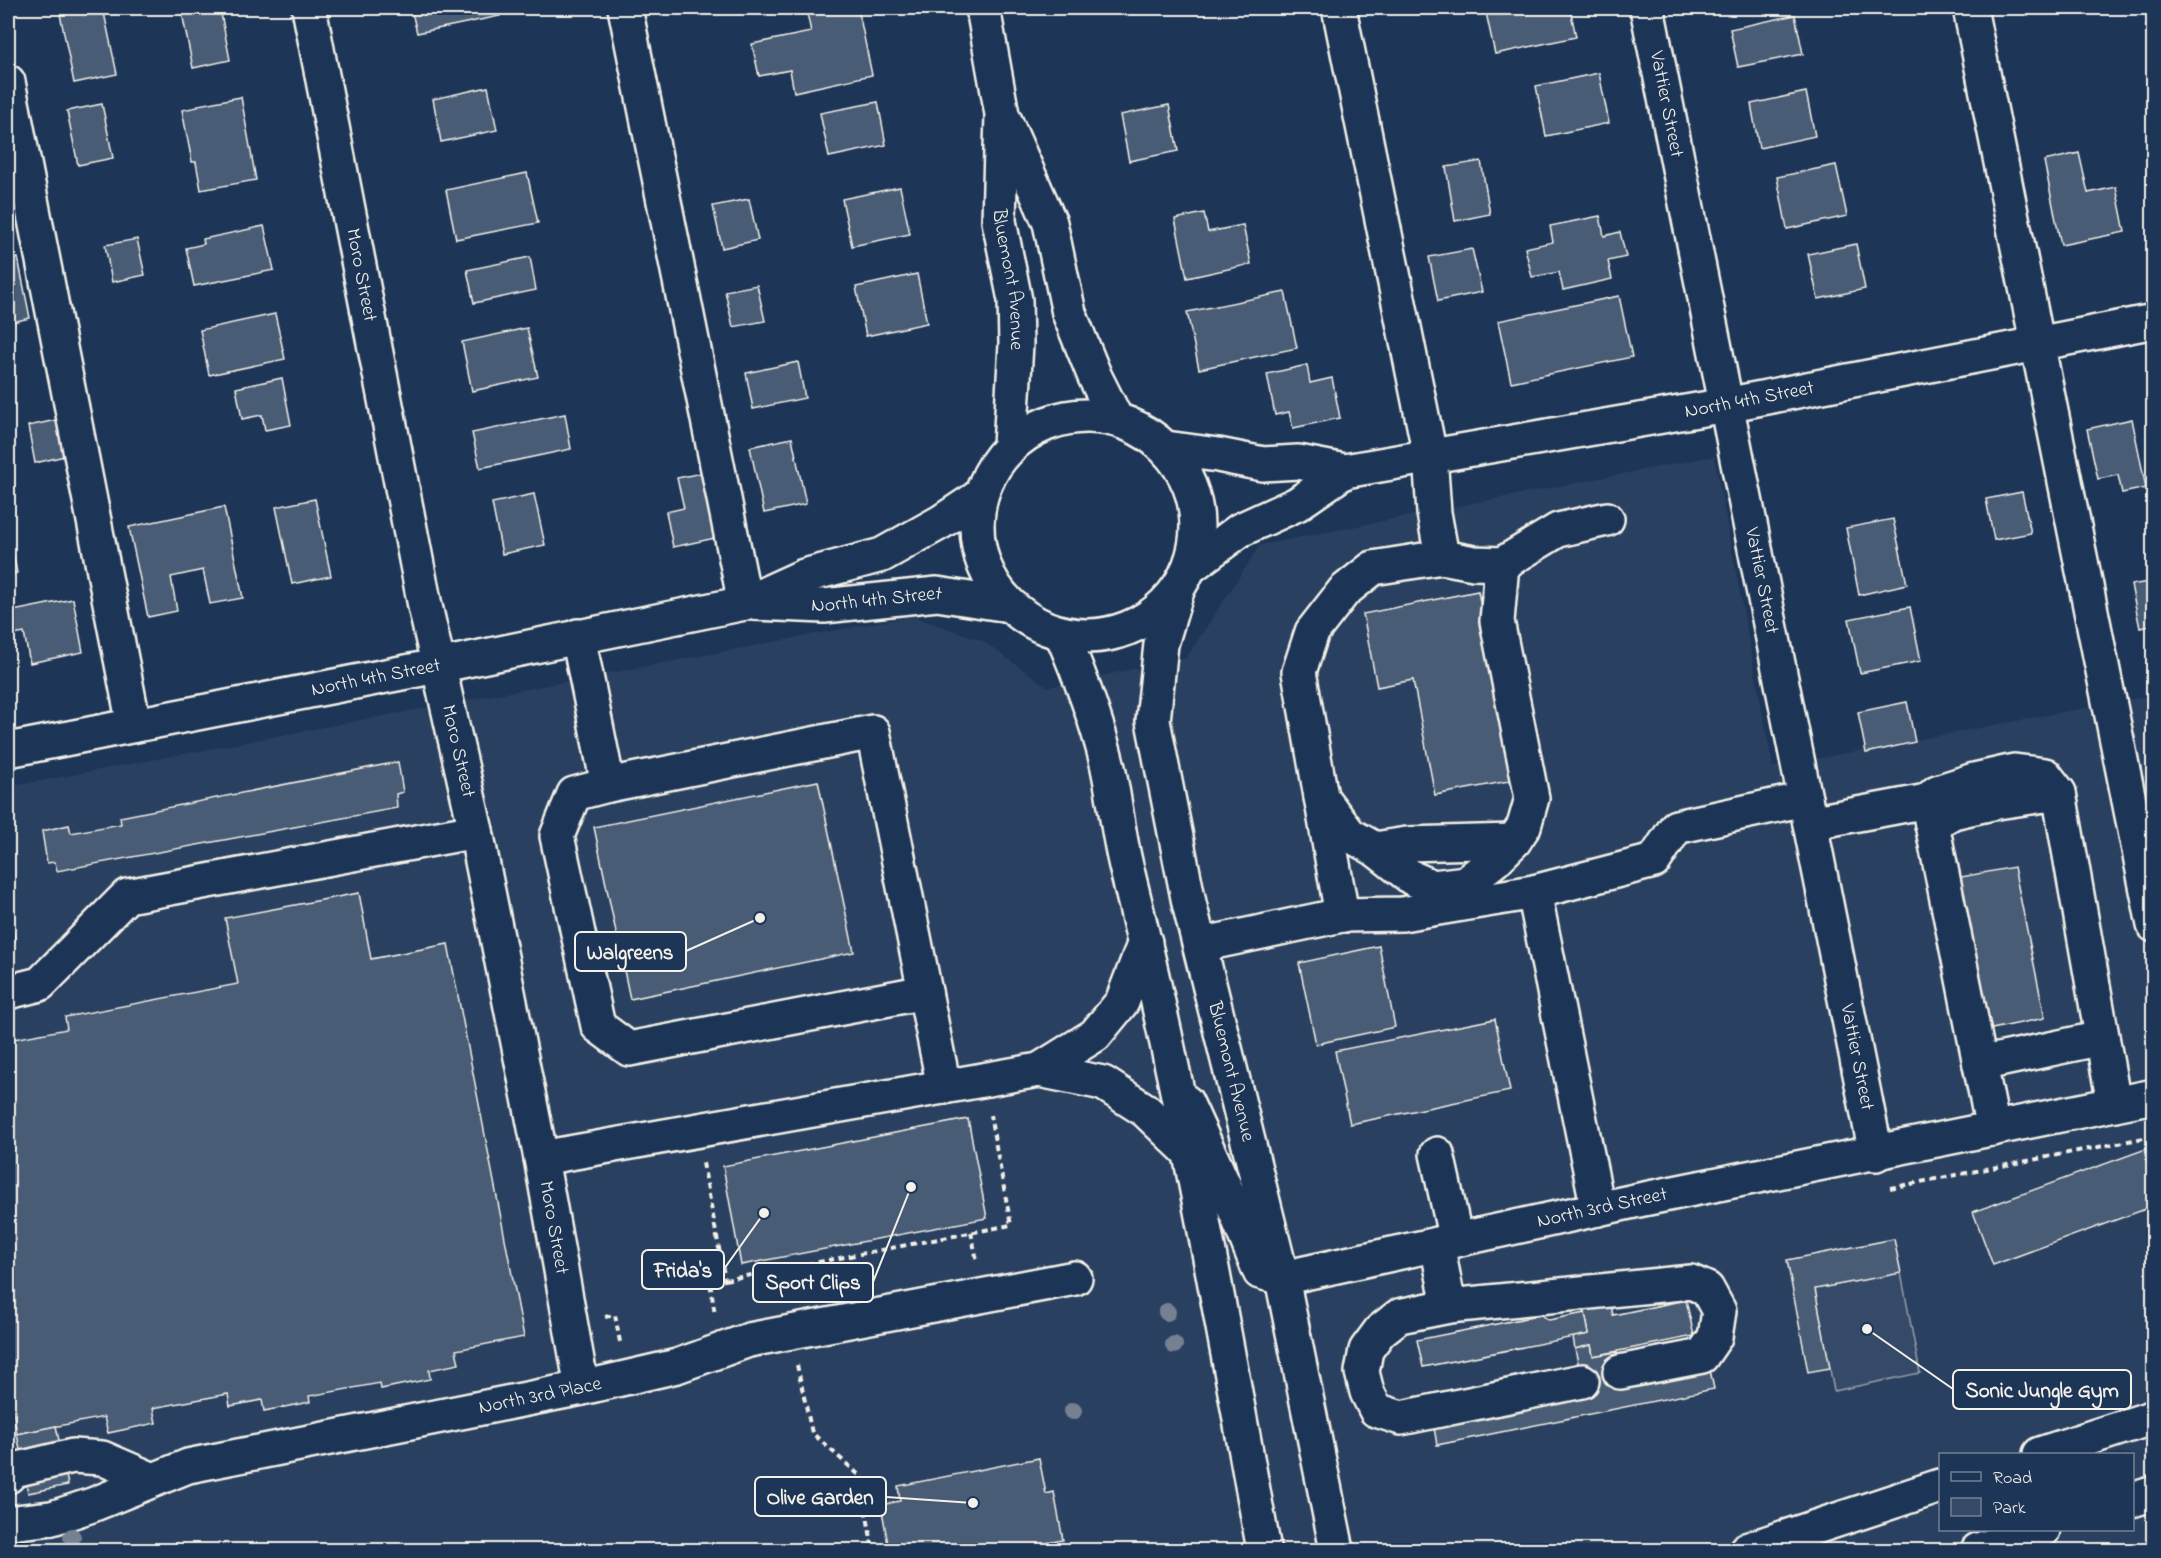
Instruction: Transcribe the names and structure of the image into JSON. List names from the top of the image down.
{
  "streets": {
    "main road": [
      "Vattier Street",
      "Moro Street",
      "Bluemont Avenue",
      "North 4th Street",
      "North 3rd Street",
      "North 3rd Place"
    ]
  },
  "crossings": [
    ["Vattier Street", "North 4th Street"],
    ["Vattier Street", "North 3rd Street"],
    ["Moro Street", "North 4th Street"],
    ["Moro Street", "North 3rd Place"],
    ["Bluemont Avenue", "North 4th Street"],
    ["Bluemont Avenue", "North 3rd Street"]
  ],
  "places": [
    "Walgreens",
    "Sport Clips",
    "Frida's",
    "Sonic Jungle Gym",
    "Olive Garden"
  ],
  "legend": ["Road", "Park"]
}
